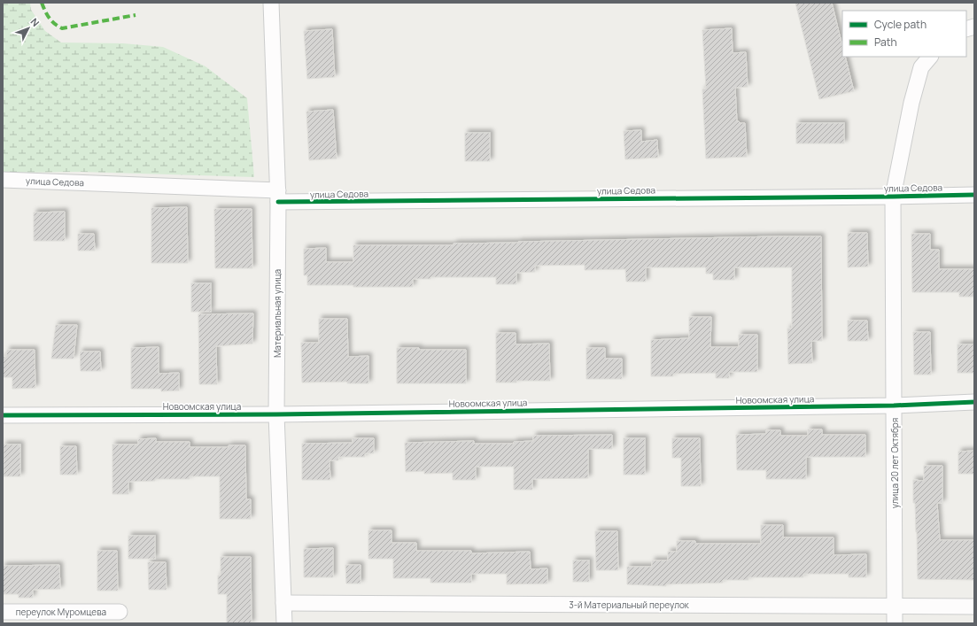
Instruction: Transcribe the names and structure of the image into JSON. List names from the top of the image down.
{
  "streets": {
    "street": [
      "улица Седова",
      "Материальная улица",
      "Новоомская улица",
      "улица 20 лет Октября",
      "3-й Материальный переулок",
      "переулок Муромцева"
    ]
  },
  "crossings": [
    ["улица Седова", "Материальная улица"],
    ["улица Седова", "улица 20 лет Октября"],
    ["Материальная улица", "Новоомская улица"],
    ["Материальная улица", "3-й Материальный переулок"],
    ["Новоомская улица", "улица 20 лет Октября"],
    ["улица 20 лет Октября", "3-й Материальный переулок"]
  ],
  "legend": ["Cycle path", "Path"],
  "north": "top right"
}
